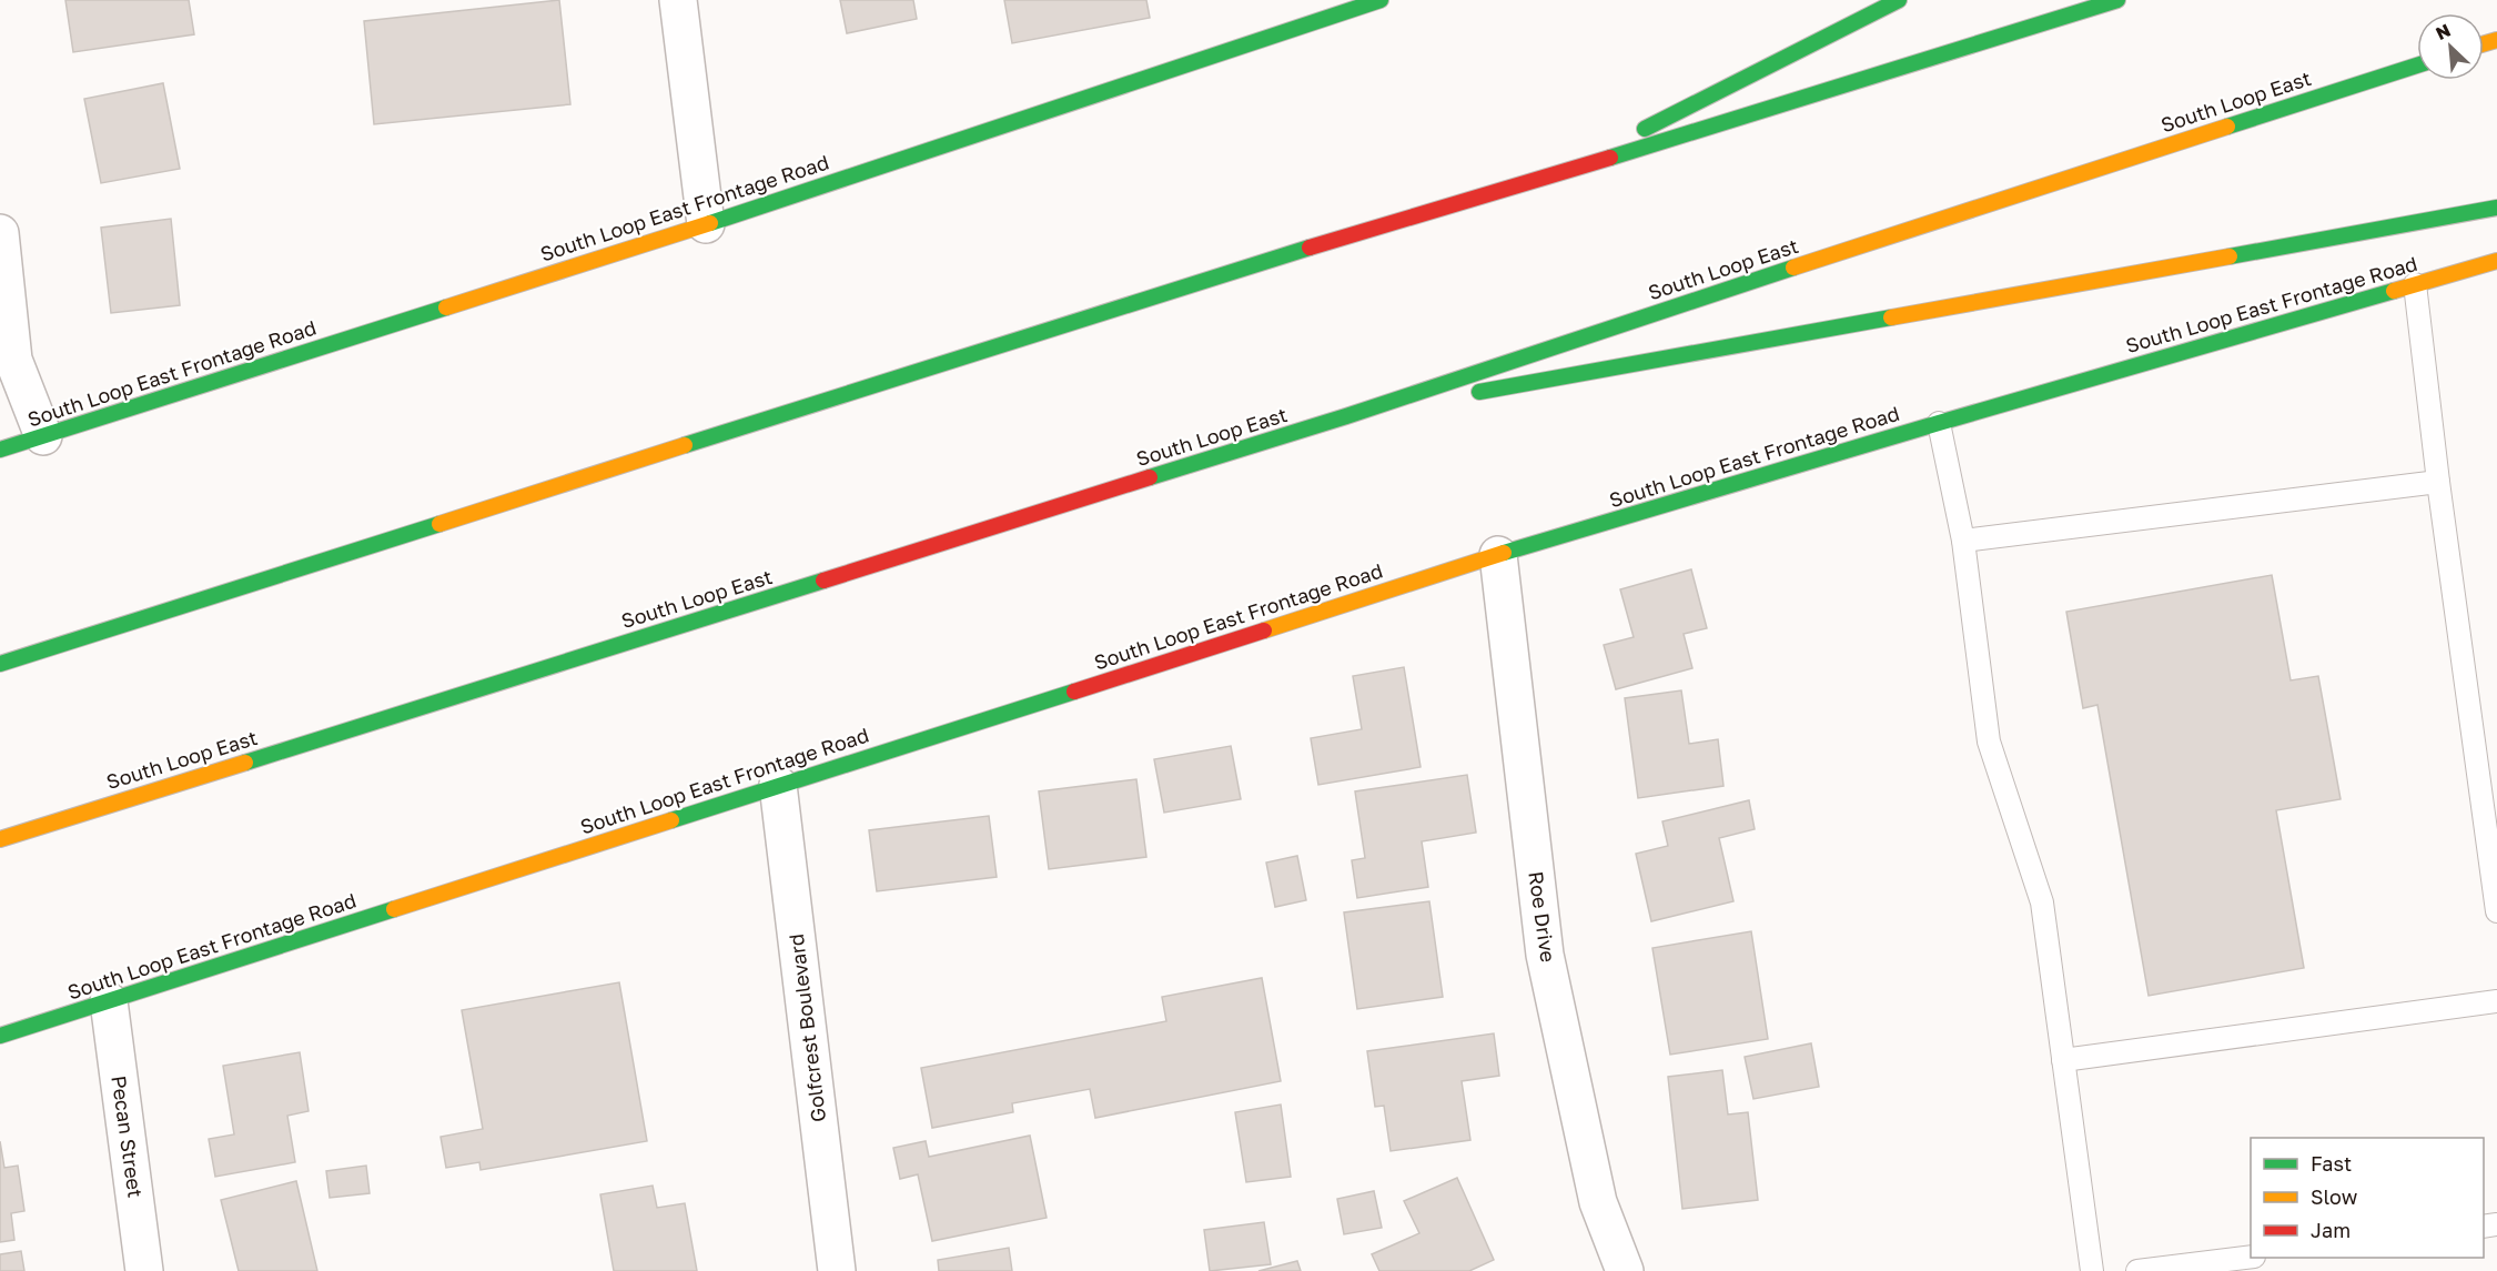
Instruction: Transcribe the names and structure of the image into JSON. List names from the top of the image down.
{
  "streets": {
    "main road": ["South Loop East", "South Loop East Frontage Road"],
    "street": ["Roe Drive", "Golfcrest Boulevard", "Pecan Street"]
  },
  "crossings": [
    ["South Loop East Frontage Road", "Roe Drive"],
    ["South Loop East Frontage Road", "Golfcrest Boulevard"],
    ["South Loop East Frontage Road", "Pecan Street"]
  ],
  "legend": ["Fast", "Slow", "Jam"],
  "north": "top left"
}
